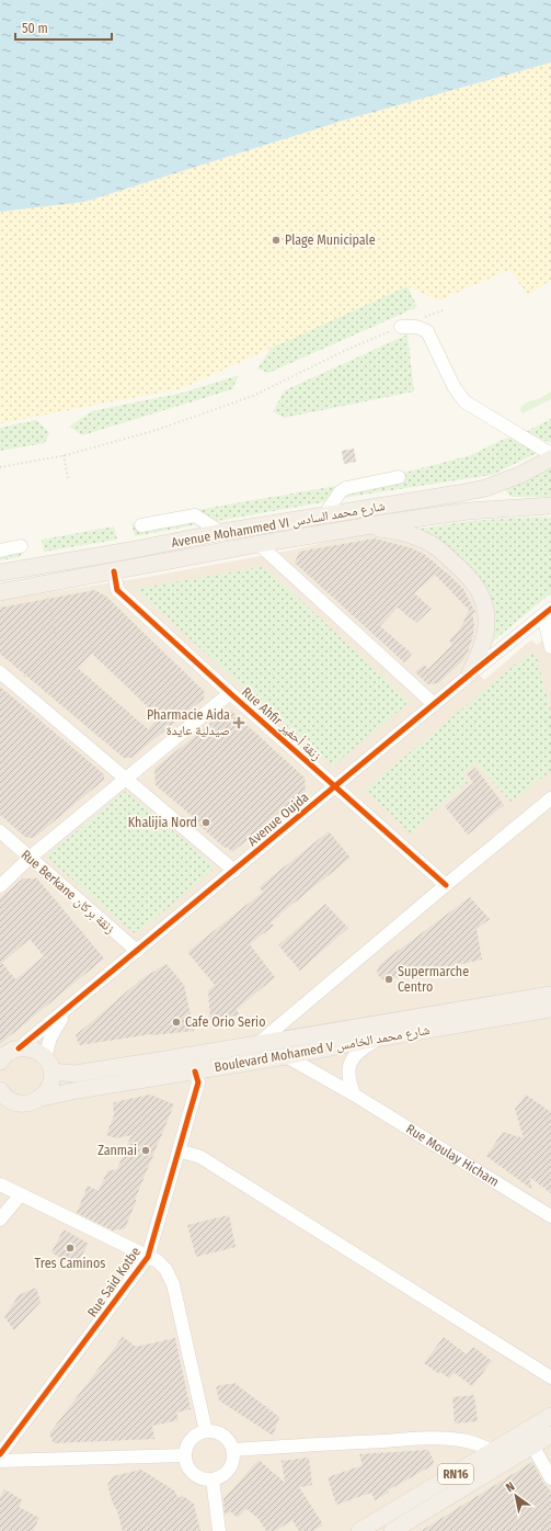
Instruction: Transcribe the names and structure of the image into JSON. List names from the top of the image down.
{
  "streets": {
    "main road": ["Avenue Mohammed VI شارع محمد السادس", "Boulevard Mohamed V شارع محمد الخامس", "RN16"],
    "street": [
      "Rue Ahfir زنقة أحفير",
      "Avenue Oujda",
      "Rue Berkane زنقة بركان",
      "Rue Moulay Hicham",
      "Rue Said Kotbe"
    ]
  },
  "crossings": [
    ["Avenue Mohammed VI شارع محمد السادس", "Rue Ahfir زنقة أحفير"],
    ["Rue Ahfir زنقة أحفير", "Avenue Oujda"],
    ["Avenue Oujda", "Rue Berkane زنقة بركان"],
    ["Boulevard Mohamed V شارع محمد الخامس", "Rue Moulay Hicham"],
    ["Boulevard Mohamed V شارع محمد الخامس", "Rue Said Kotbe"]
  ],
  "places": {
    "other": [
      "Plage Municipale",
      "Khalijia Nord",
      "Supermarche Centro",
      "Cafe Orio Serio",
      "Zanmai",
      "Tres Caminos"
    ],
    "health": ["Pharmacie Aida صيدلية عايدة"]
  },
  "scale_bar": "50 m",
  "north": "top left"
}
